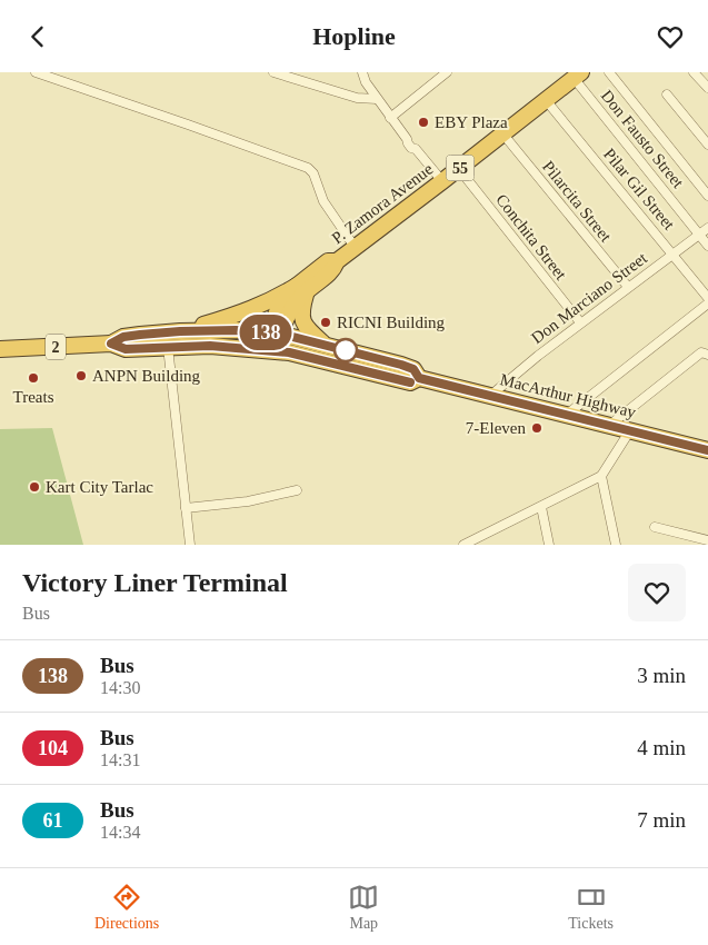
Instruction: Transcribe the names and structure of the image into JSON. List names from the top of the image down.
{
  "streets": {
    "highway": [
      "55",
      "P. Zamora Avenue",
      "2",
      "MacArthur Highway"
    ],
    "street": [
      "Don Fausto Street",
      "Pilar Gil Street",
      "Pilarcita Street",
      "Conchita Street",
      "Don Marciano Street"
    ]
  },
  "crossings": [
    ["Don Fausto Street", "P. Zamora Avenue"],
    ["Don Fausto Street", "Don Marciano Street"],
    ["Pilar Gil Street", "P. Zamora Avenue"],
    ["Pilar Gil Street", "Don Marciano Street"],
    ["Pilarcita Street", "P. Zamora Avenue"],
    ["Pilarcita Street", "Don Marciano Street"],
    ["P. Zamora Avenue", "Conchita Street"],
    ["P. Zamora Avenue", "MacArthur Highway"],
    ["Conchita Street", "Don Marciano Street"],
    ["Don Marciano Street", "MacArthur Highway"]
  ],
  "places": [
    "EBY Plaza",
    "RICNI Building",
    "ANPN Building",
    "Treats",
    "7-Eleven",
    "Kart City Tarlac"
  ],
  "lines": ["bus line 138"],
  "page": {
    "header": "Hopline",
    "on_map": "138",
    "heading": ["Victory Liner Terminal", "Bus"],
    "list": [
      {
        "mark": "138",
        "name": "Bus",
        "note": "14:30",
        "value": "3 min"
      },
      {
        "mark": "104",
        "name": "Bus",
        "note": "14:31",
        "value": "4 min"
      },
      {
        "mark": "61",
        "name": "Bus",
        "note": "14:34",
        "value": "7 min"
      }
    ],
    "tabs": ["Directions", "Map", "Tickets"]
  }
}
